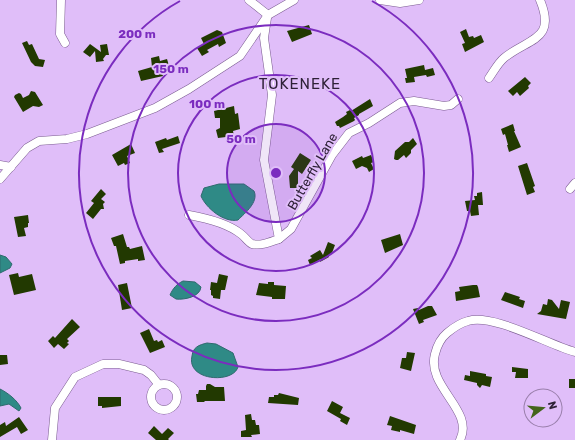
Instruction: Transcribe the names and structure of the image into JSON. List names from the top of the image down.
{
  "streets": {
    "street": ["Butterfly Lane"]
  },
  "districts": ["TOKENEKE"],
  "north": "right",
  "rings": [
    "200 m",
    "150 m",
    "100 m",
    "50 m"
  ]
}
